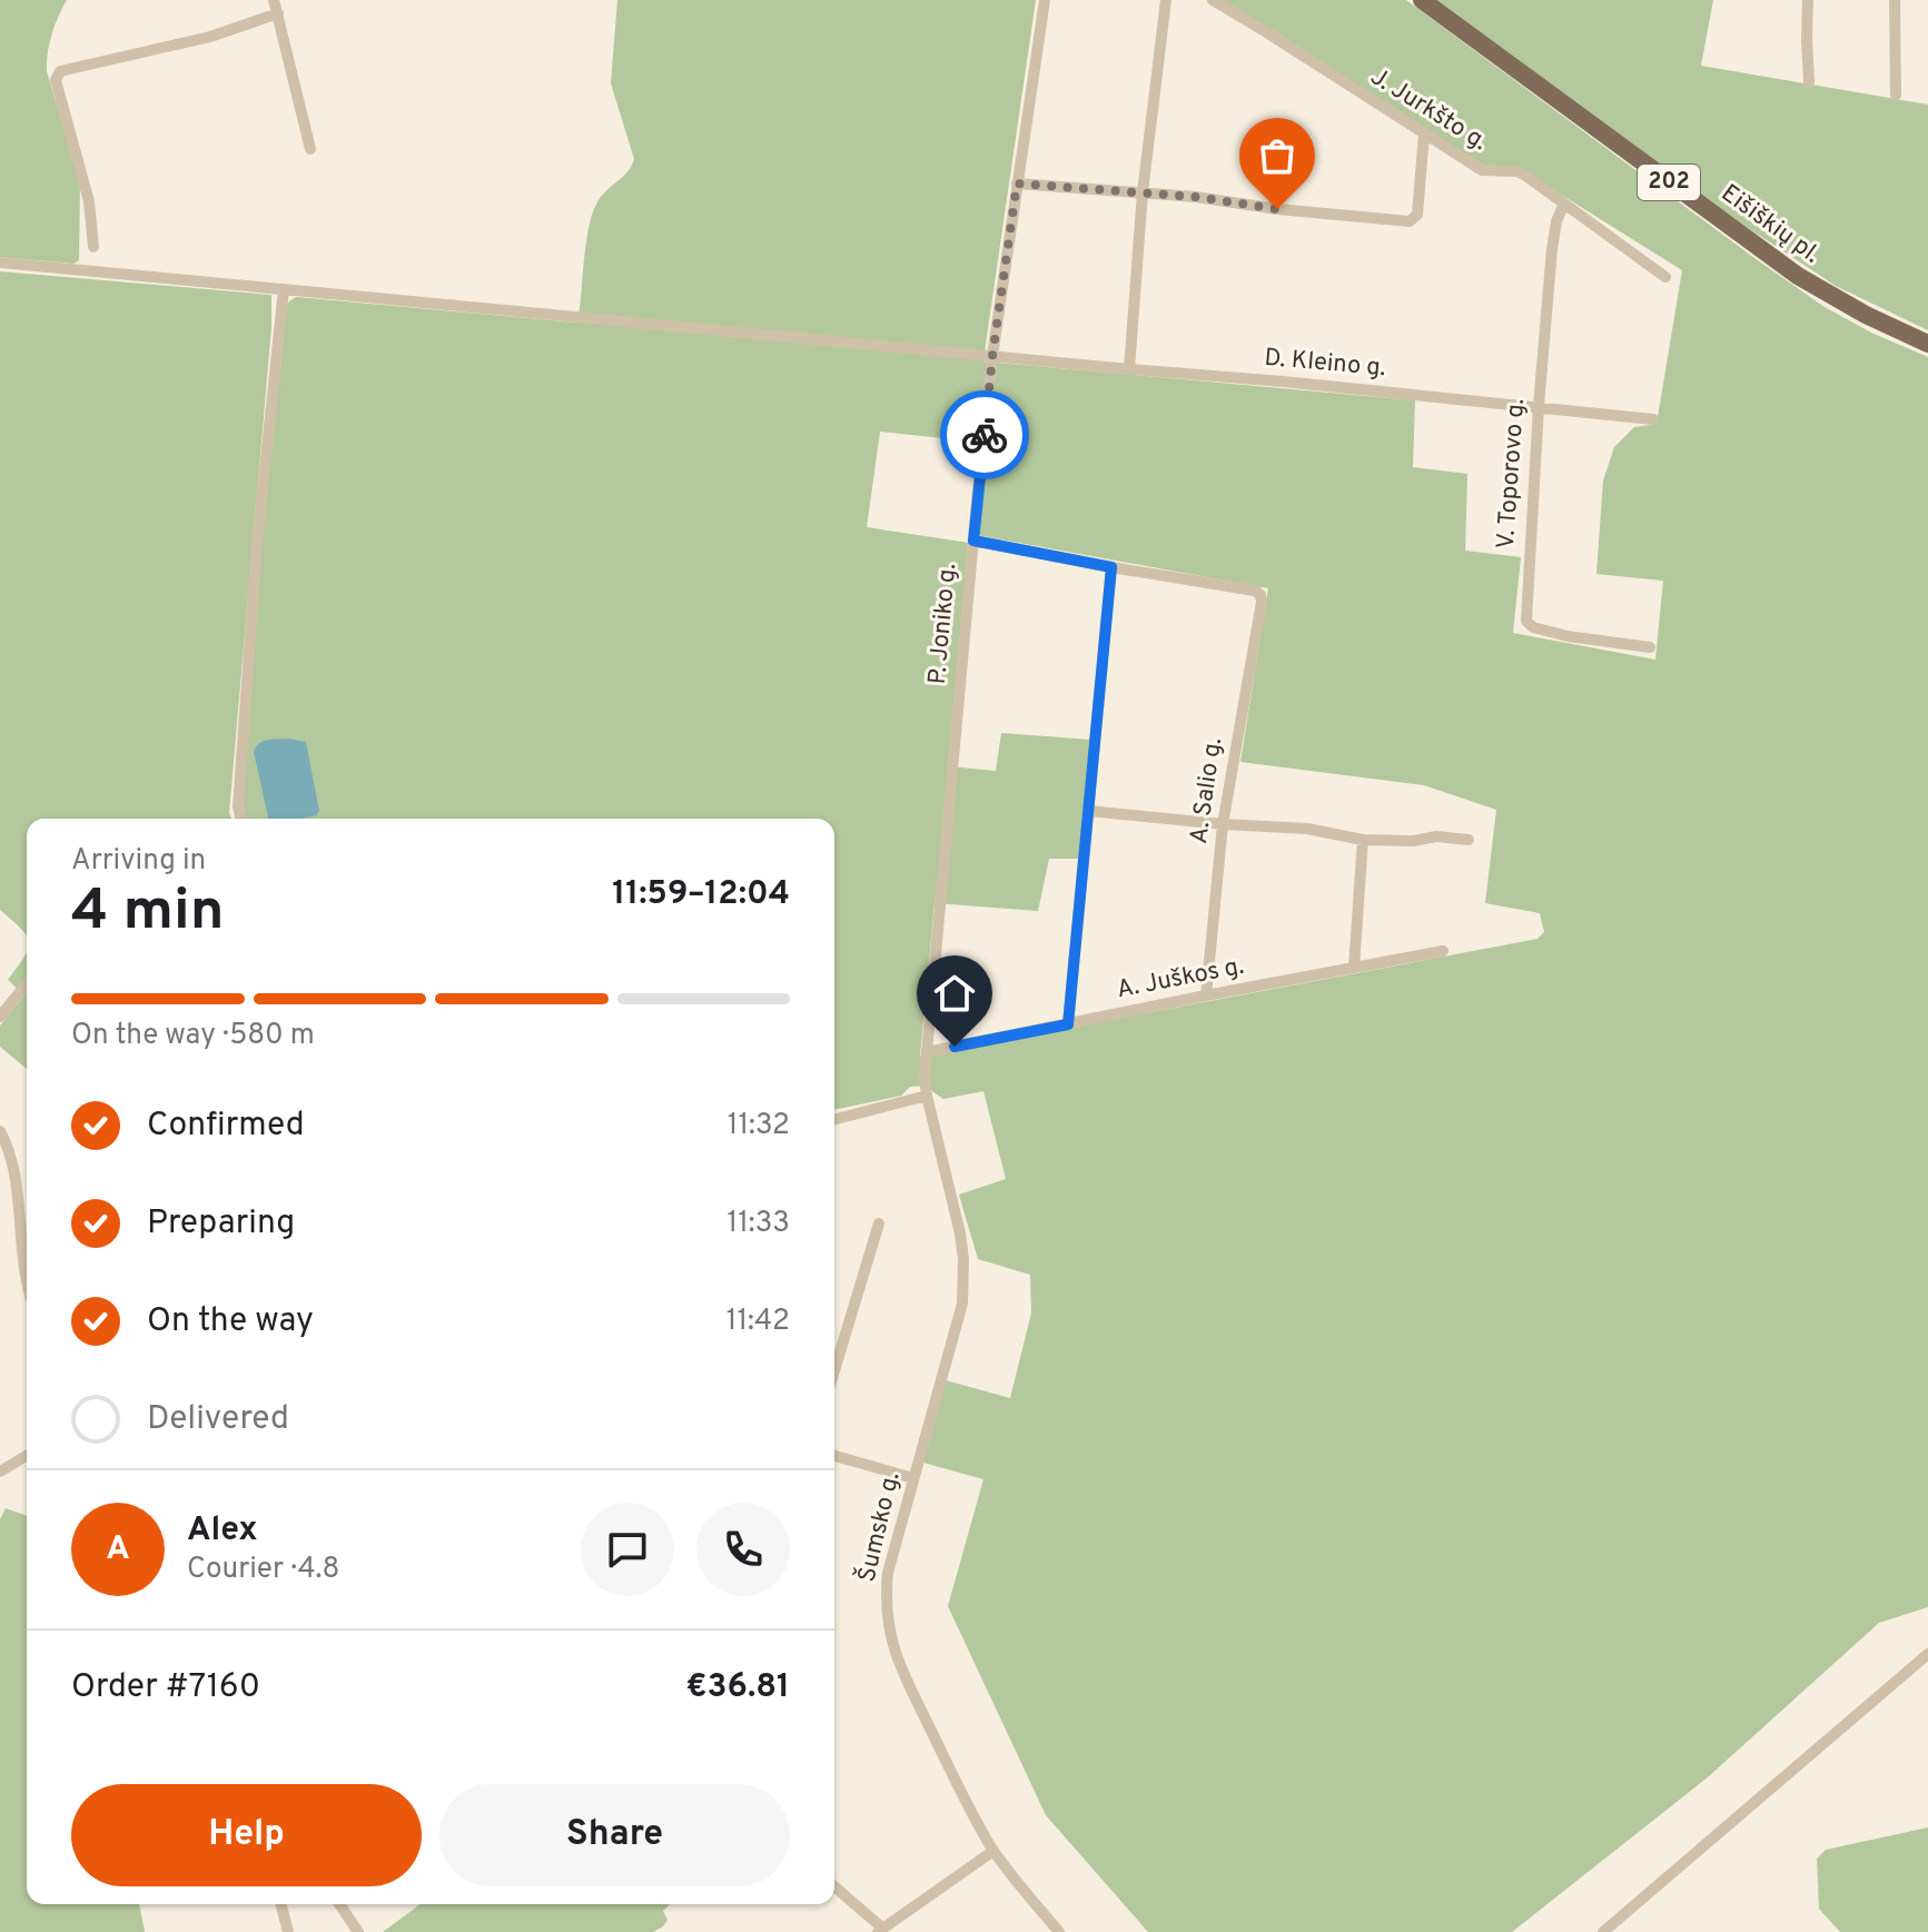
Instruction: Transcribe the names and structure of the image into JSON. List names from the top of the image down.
{
  "streets": {
    "main road": ["202", "Eišiškių pl."],
    "street": [
      "J. Jurkšto g.",
      "D. Kleino g.",
      "V. Toporovo g.",
      "P. Joniko g.",
      "A. Salio g.",
      "A. Juškos g.",
      "Šumsko g."
    ]
  },
  "crossings": [
    ["J. Jurkšto g.", "V. Toporovo g."],
    ["D. Kleino g.", "V. Toporovo g."],
    ["D. Kleino g.", "P. Joniko g."],
    ["P. Joniko g.", "A. Juškos g."],
    ["P. Joniko g.", "Šumsko g."],
    ["A. Salio g.", "A. Juškos g."]
  ],
  "page": {
    "heading": ["4 min", "Arriving in", "11:59–12:04"],
    "panel": [
      "Alex",
      "Courier · 4.8",
      "Order #7160",
      "€36.81"
    ],
    "bar": "On the way · 580 m",
    "list": [
      ["Confirmed", "11:32"],
      ["Preparing", "11:33"],
      ["On the way", "11:42"],
      "Delivered"
    ],
    "round": "A",
    "buttons": ["Help", "Share"]
  }
}
